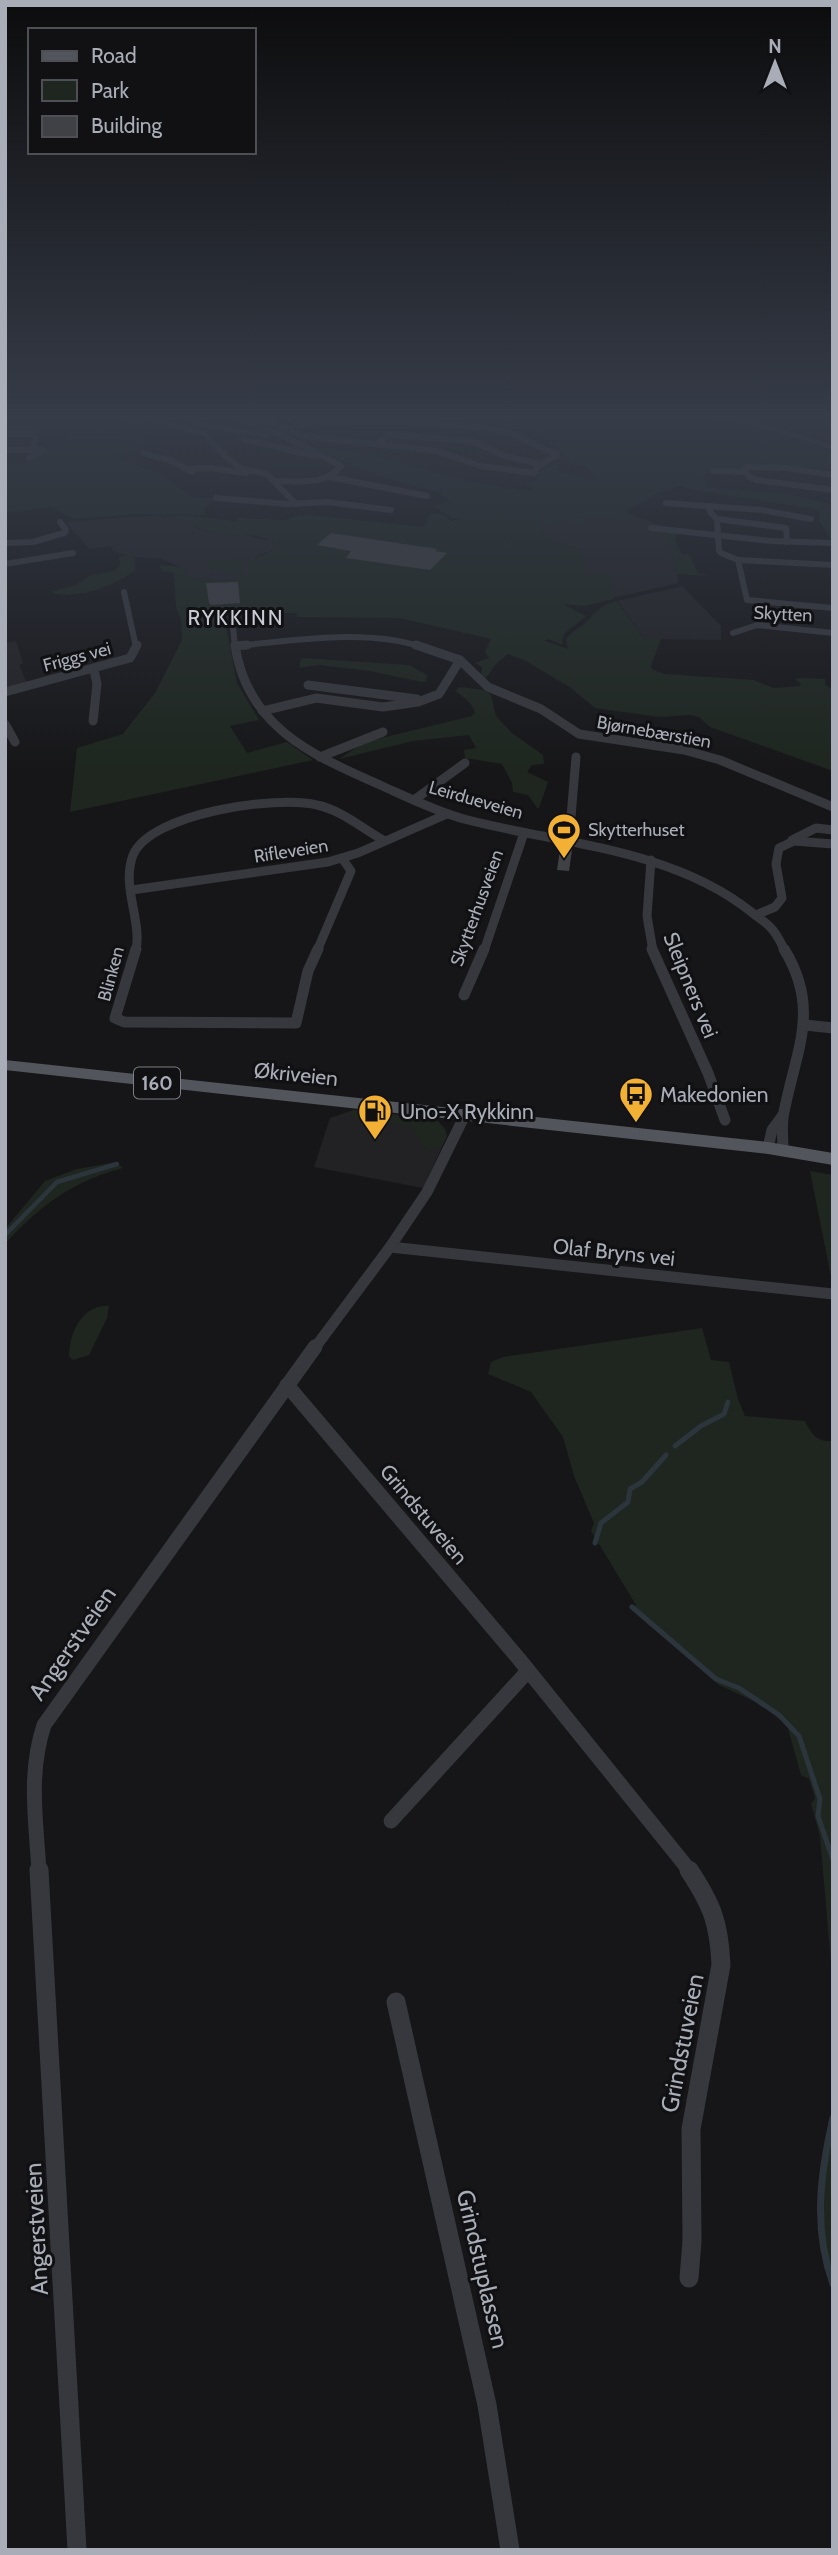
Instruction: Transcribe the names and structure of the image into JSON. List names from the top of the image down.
{
  "streets": {
    "main road": ["Økriveien", "160"],
    "street": [
      "Skytten",
      "Friggs vei",
      "Bjørnebærstien",
      "Leirdueveien",
      "Rifleveien",
      "Skytterhusveien",
      "Blinken",
      "Sleipners vei",
      "Olaf Bryns vei",
      "Grindstuveien",
      "Angerstveien",
      "Grindstuplassen"
    ]
  },
  "crossings": [
    ["Bjørnebærstien", "Leirdueveien"],
    ["Leirdueveien", "Rifleveien"],
    ["Leirdueveien", "Skytterhusveien"],
    ["Leirdueveien", "Sleipners vei"],
    ["Leirdueveien", "Økriveien"],
    ["Rifleveien", "Blinken"],
    ["Økriveien", "Angerstveien"],
    ["Olaf Bryns vei", "Angerstveien"],
    ["Grindstuveien", "Angerstveien"]
  ],
  "districts": ["RYKKINN"],
  "places": {
    "sports": ["Skytterhuset"],
    "bus stop": ["Makedonien"],
    "fuel station": ["Uno-X Rykkinn"]
  },
  "legend": ["Road", "Park", "Building"],
  "north": "top"
}
